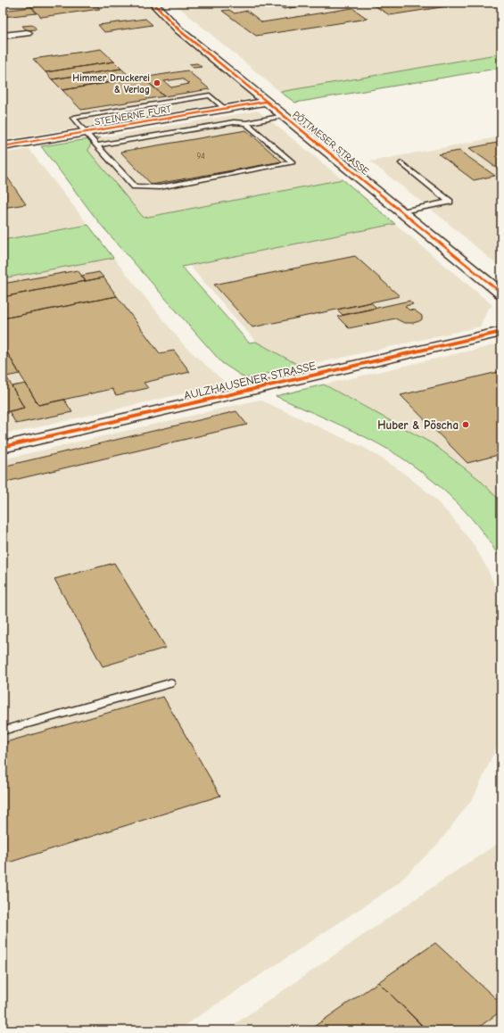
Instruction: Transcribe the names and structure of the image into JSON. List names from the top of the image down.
{
  "streets": {
    "street": ["STEINERNE FURT", "PÖTTMESER STRASSE", "AULZHAUSENER STRASSE"]
  },
  "crossings": [
    ["STEINERNE FURT", "PÖTTMESER STRASSE"]
  ],
  "places": ["Himmer Druckerei & Verlag", "Huber & Pöscha"],
  "house_numbers": ["94"]
}
